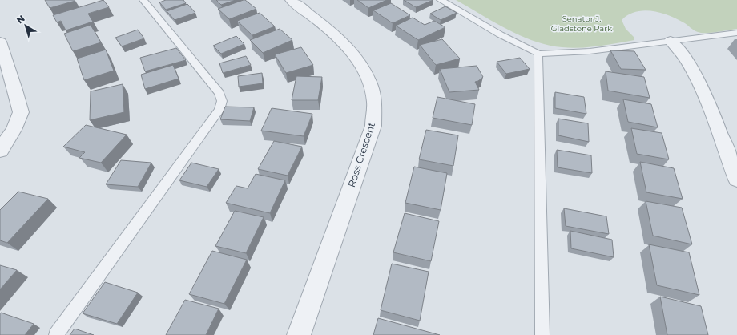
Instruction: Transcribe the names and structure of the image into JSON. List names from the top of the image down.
{
  "streets": {
    "street": ["Ross Crescent"]
  },
  "parks": ["Senator J. Gladstone Park"],
  "north": "top left"
}
